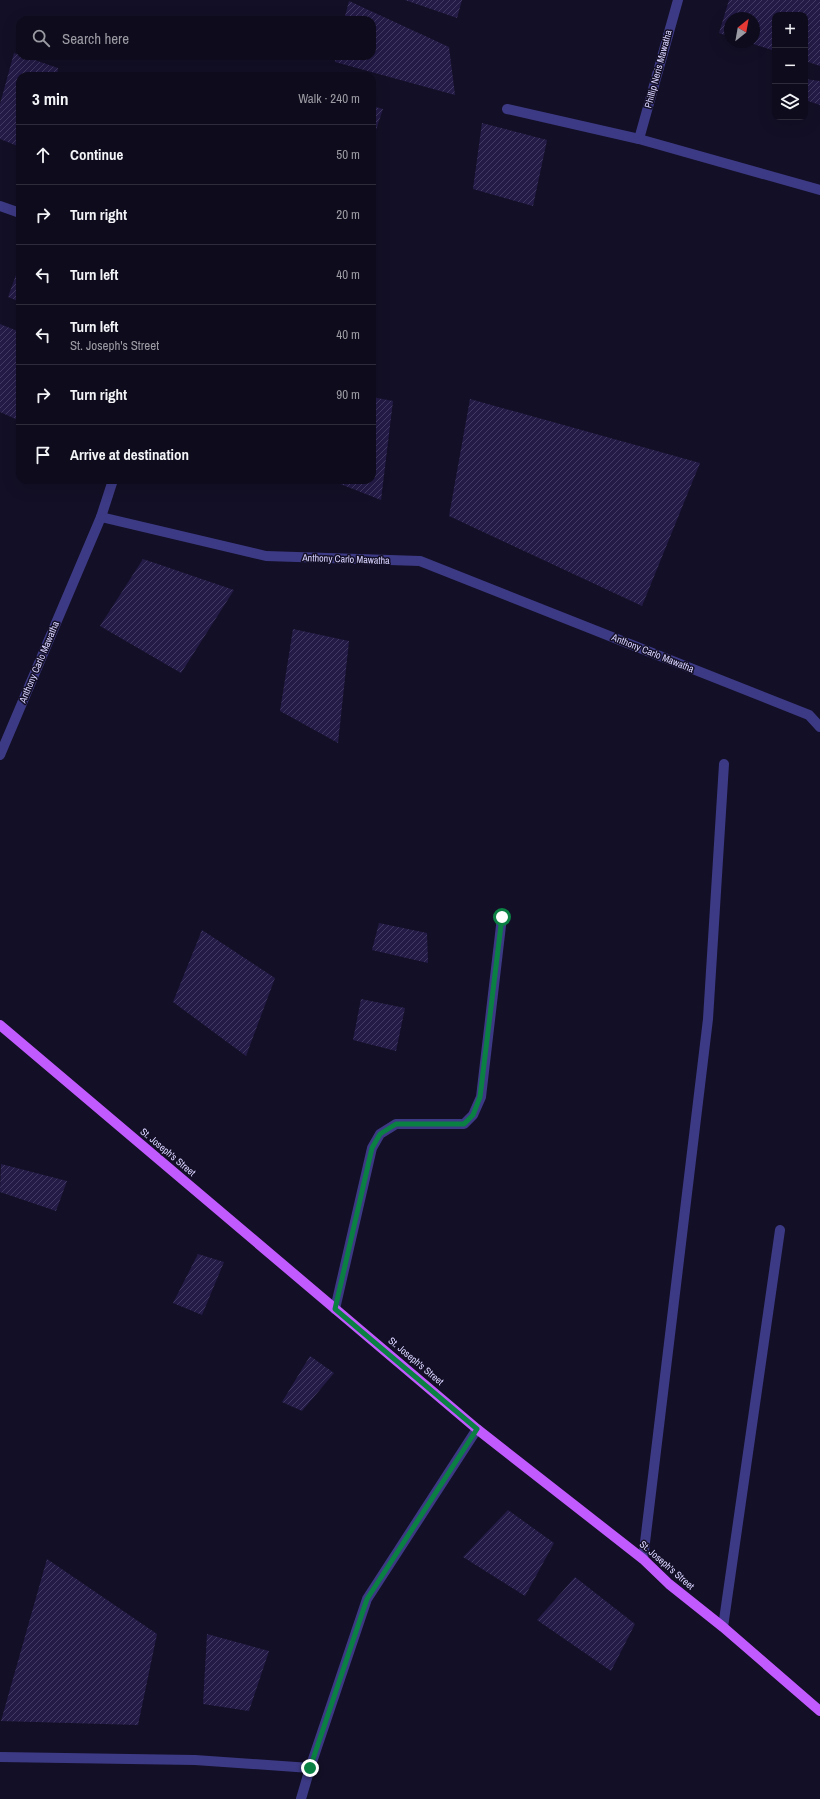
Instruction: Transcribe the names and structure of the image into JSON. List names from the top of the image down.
{
  "streets": {
    "main road": ["St. Joseph's Street"],
    "street": ["Phillip Neris Mawatha", "Anthony Carlo Mawatha"]
  },
  "north": "top right",
  "page": {
    "map_buttons": ["+", "−"],
    "search": "Search here",
    "heading": ["3 min", "Walk · 240 m"],
    "list": [
      ["Continue", "50 m"],
      ["Turn right", "20 m"],
      ["Turn left", "40 m"],
      ["Turn left", "St. Joseph's Street", "40 m"],
      ["Turn right", "90 m"],
      "Arrive at destination"
    ]
  }
}
